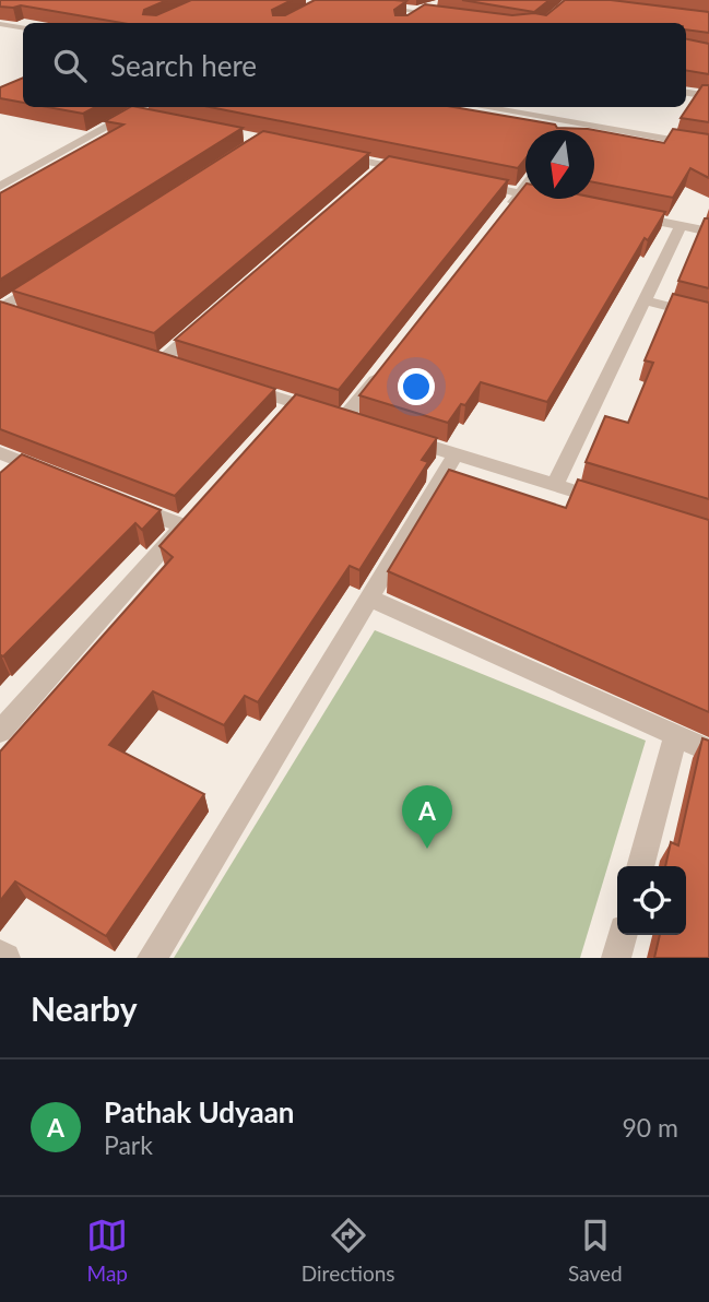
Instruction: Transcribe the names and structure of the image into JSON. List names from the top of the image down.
{
  "north": "bottom",
  "page": {
    "search": "Search here",
    "pins": "A",
    "heading": "Nearby",
    "list": [
      {
        "mark": "A",
        "name": "Pathak Udyaan",
        "note": "Park",
        "value": "90 m"
      }
    ],
    "nav": ["Map", "Directions", "Saved"]
  }
}
